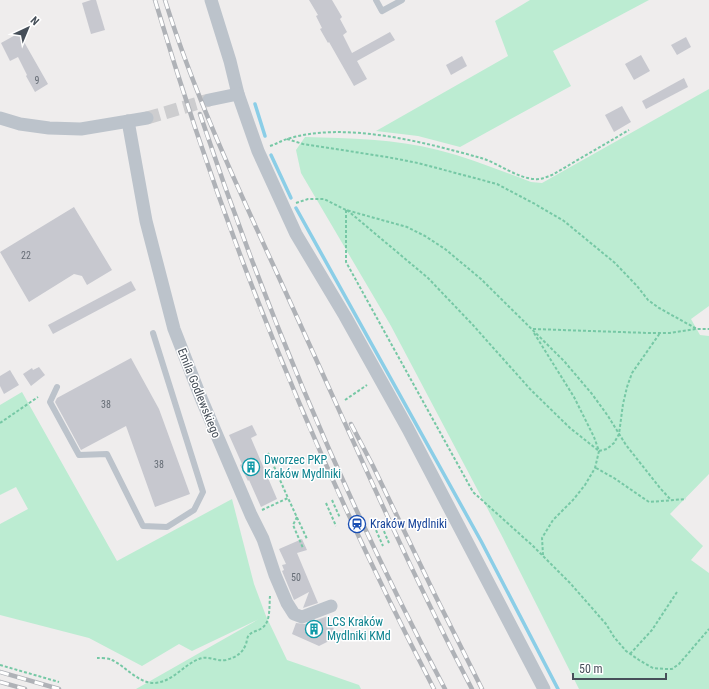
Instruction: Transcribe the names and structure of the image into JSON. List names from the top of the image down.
{
  "streets": {
    "street": ["Emila Godlewskiego"]
  },
  "places": {
    "building": ["Dworzec PKP Kraków Mydlniki", "LCS Kraków Mydlniki KMd"],
    "station": ["Kraków Mydlniki"]
  },
  "house_numbers": [
    "9",
    "22",
    "38",
    "38",
    "50"
  ],
  "scale_bar": "50 m",
  "north": "top right"
}
